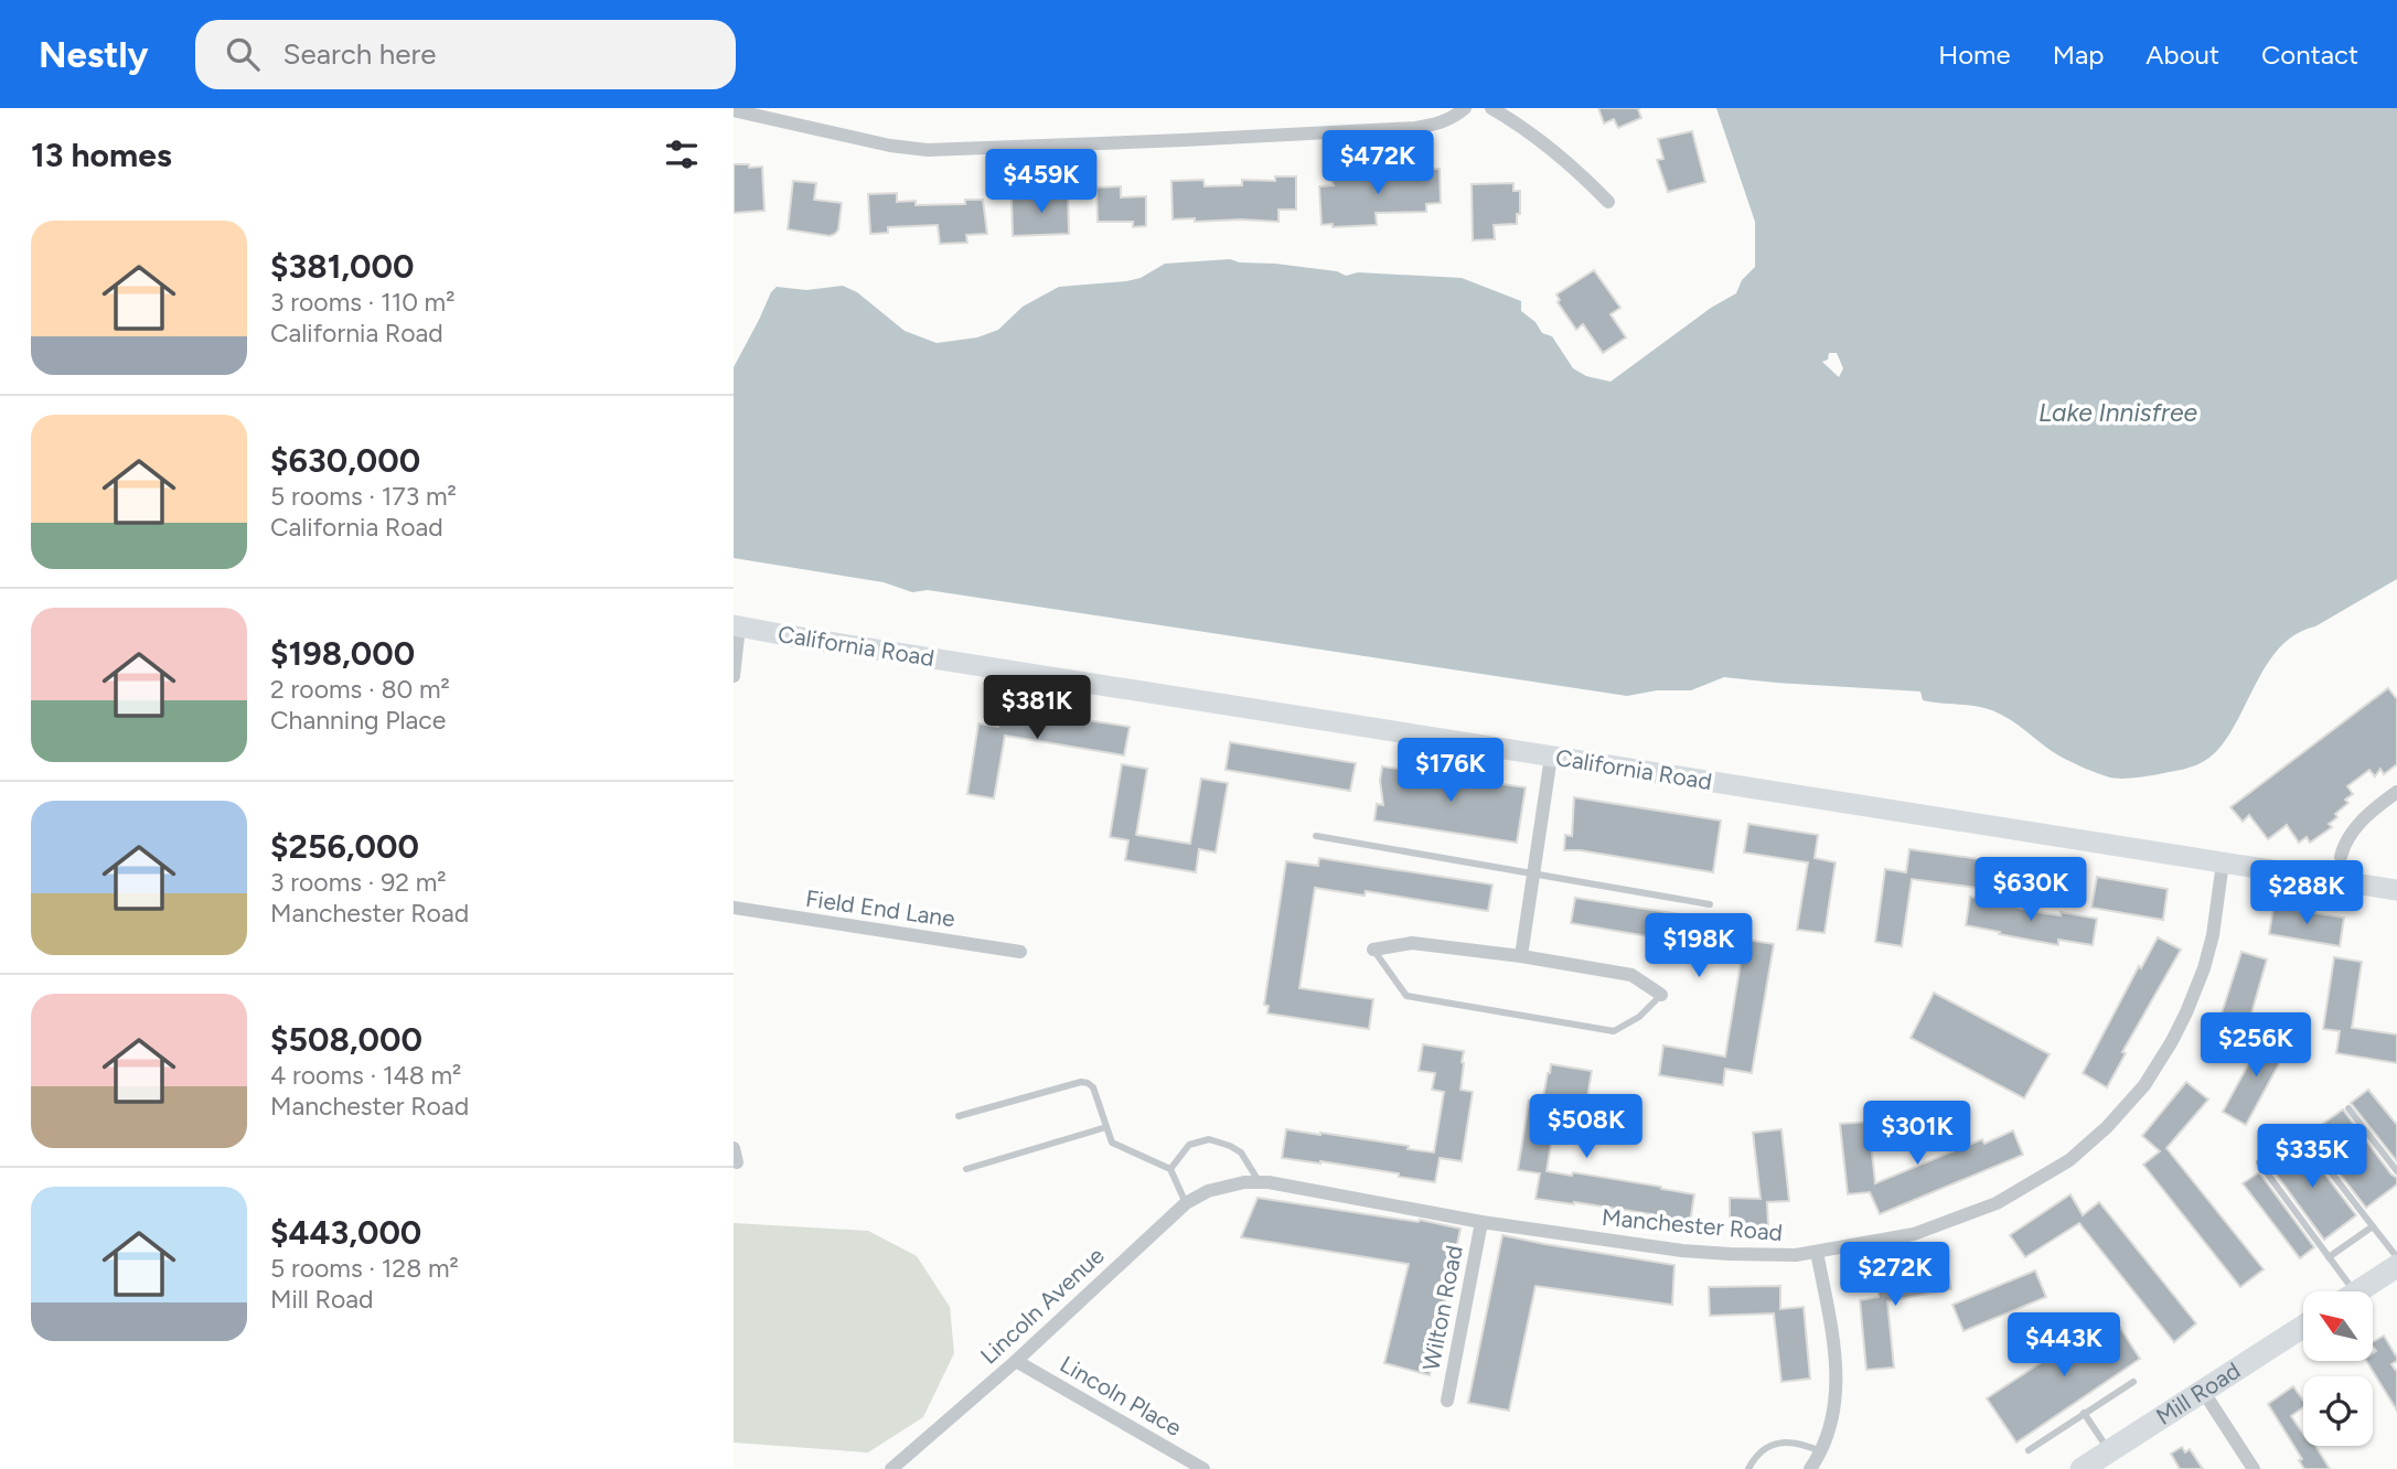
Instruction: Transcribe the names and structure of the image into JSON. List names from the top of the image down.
{
  "streets": {
    "main road": ["California Road", "Mill Road"],
    "street": [
      "Field End Lane",
      "Manchester Road",
      "Lincoln Avenue",
      "Wilton Road",
      "Lincoln Place"
    ]
  },
  "crossings": [
    ["California Road", "Manchester Road"],
    ["Manchester Road", "Lincoln Avenue"],
    ["Manchester Road", "Wilton Road"],
    ["Lincoln Avenue", "Lincoln Place"]
  ],
  "water": ["Lake Innisfree"],
  "north": "top left",
  "page": {
    "header": "Nestly",
    "search": "Search here",
    "nav": [
      "Home",
      "Map",
      "About",
      "Contact"
    ],
    "heading": "13 homes",
    "price": [
      "$472K",
      "$459K",
      "$381K",
      "$176K",
      "$630K",
      "$288K",
      "$198K",
      "$256K",
      "$508K",
      "$301K",
      "$335K",
      "$272K",
      "$443K"
    ],
    "list": [
      {
        "name": "$381,000",
        "note": "3 rooms · 110 m² · California Road"
      },
      {
        "name": "$630,000",
        "note": "5 rooms · 173 m² · California Road"
      },
      {
        "name": "$198,000",
        "note": "2 rooms · 80 m² · Channing Place"
      },
      {
        "name": "$256,000",
        "note": "3 rooms · 92 m² · Manchester Road"
      },
      {
        "name": "$508,000",
        "note": "4 rooms · 148 m² · Manchester Road"
      },
      {
        "name": "$443,000",
        "note": "5 rooms · 128 m² · Mill Road"
      }
    ]
  }
}
